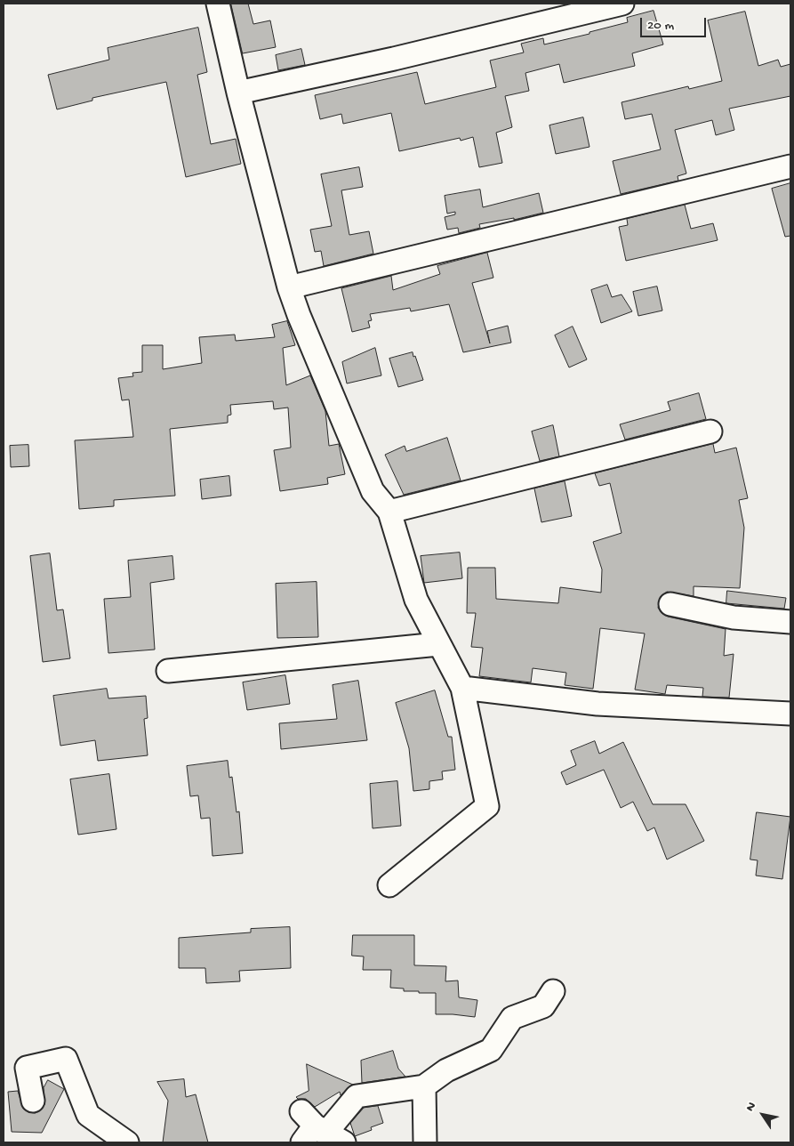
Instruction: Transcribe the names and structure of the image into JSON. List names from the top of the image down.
{
  "scale_bar": "20 m",
  "north": "top left"
}
